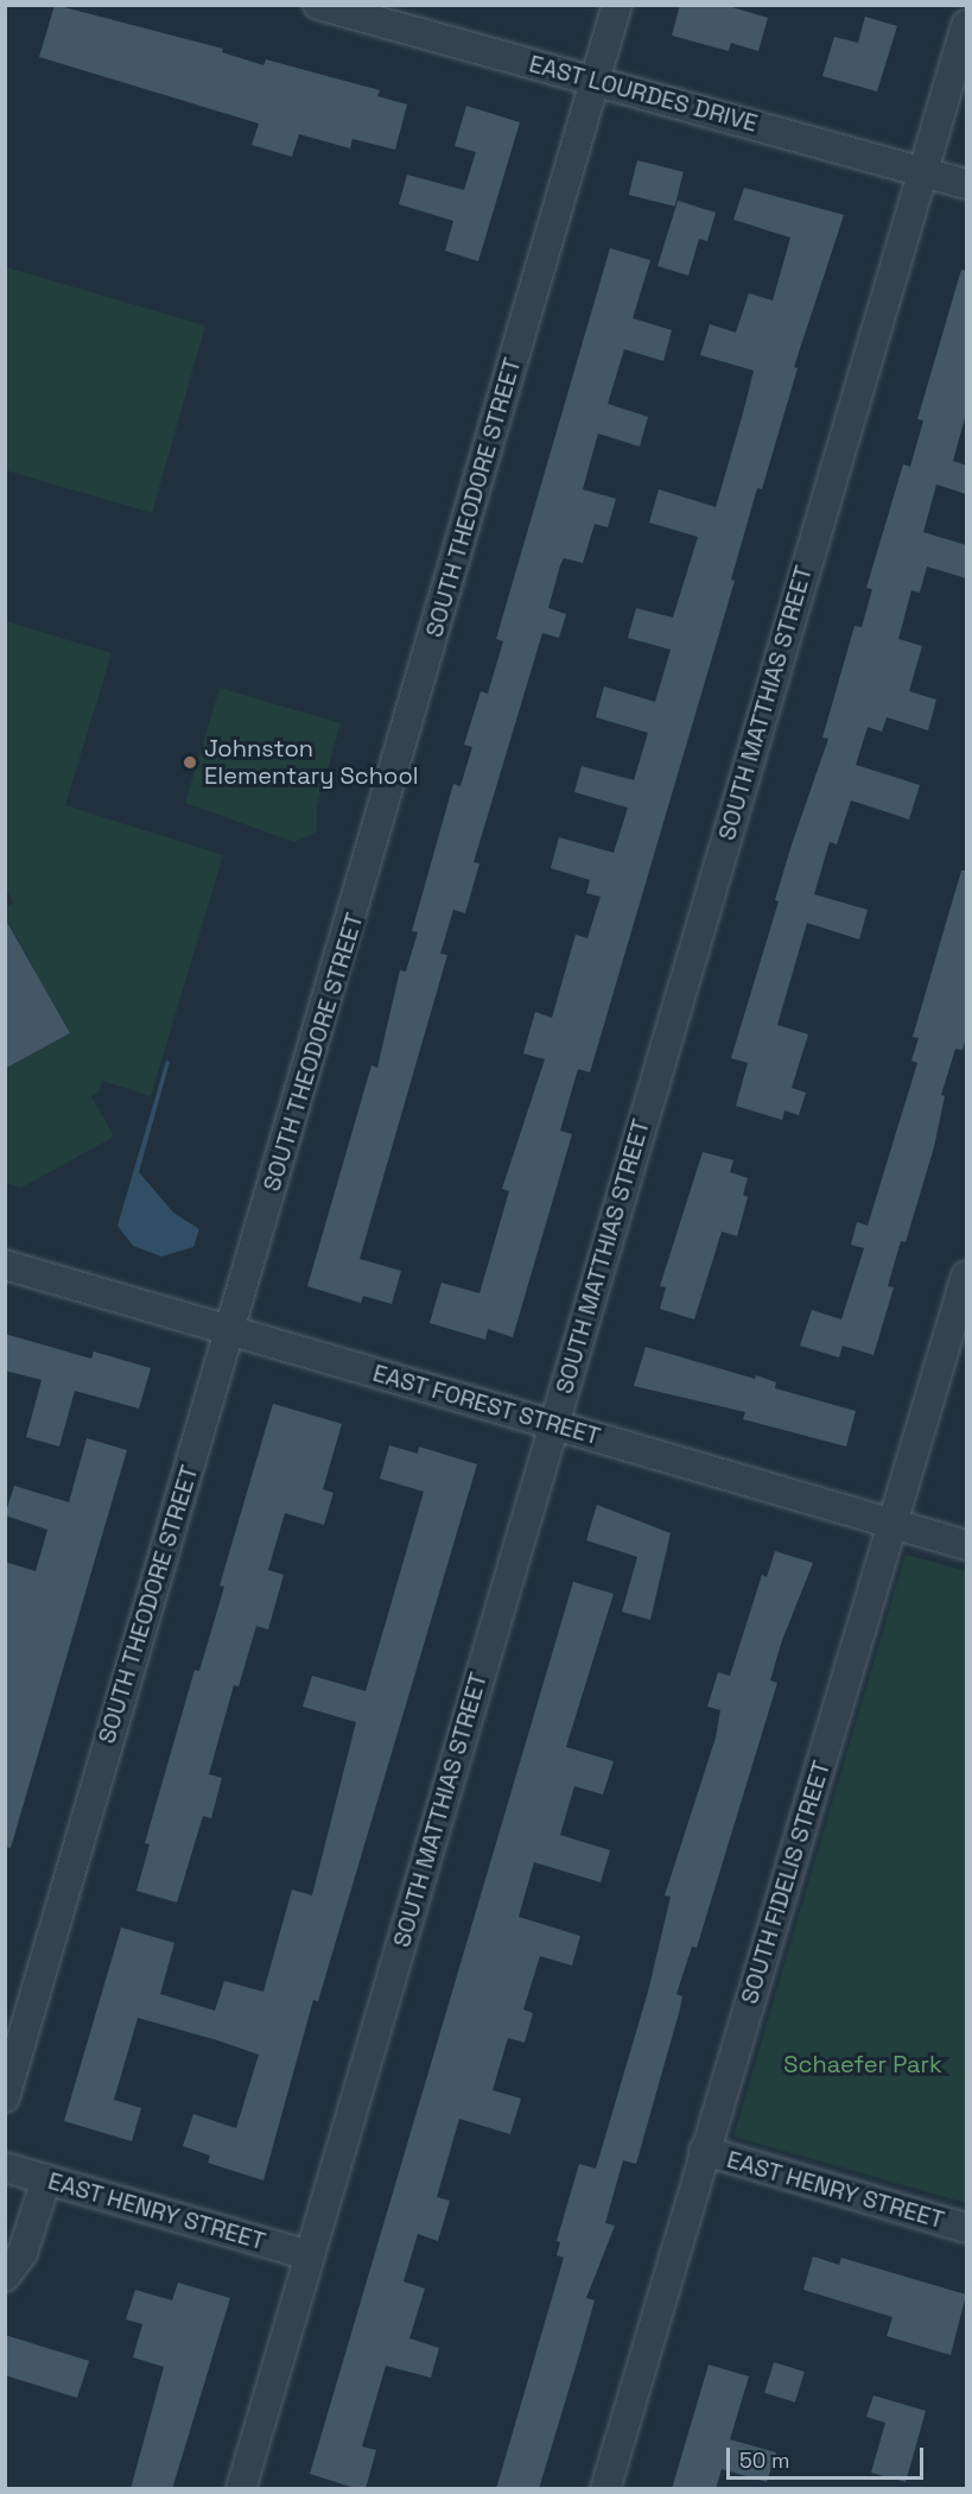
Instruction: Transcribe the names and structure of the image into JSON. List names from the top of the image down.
{
  "streets": {
    "street": [
      "EAST LOURDES DRIVE",
      "SOUTH THEODORE STREET",
      "SOUTH MATTHIAS STREET",
      "EAST FOREST STREET",
      "SOUTH FIDELIS STREET",
      "EAST HENRY STREET"
    ]
  },
  "crossings": [
    ["EAST LOURDES DRIVE", "SOUTH THEODORE STREET"],
    ["EAST LOURDES DRIVE", "SOUTH MATTHIAS STREET"],
    ["SOUTH THEODORE STREET", "EAST FOREST STREET"],
    ["SOUTH MATTHIAS STREET", "EAST FOREST STREET"],
    ["SOUTH MATTHIAS STREET", "EAST HENRY STREET"],
    ["EAST FOREST STREET", "SOUTH FIDELIS STREET"],
    ["SOUTH FIDELIS STREET", "EAST HENRY STREET"]
  ],
  "parks": ["Schaefer Park"],
  "places": ["Johnston Elementary School"],
  "scale_bar": "50 m"
}
